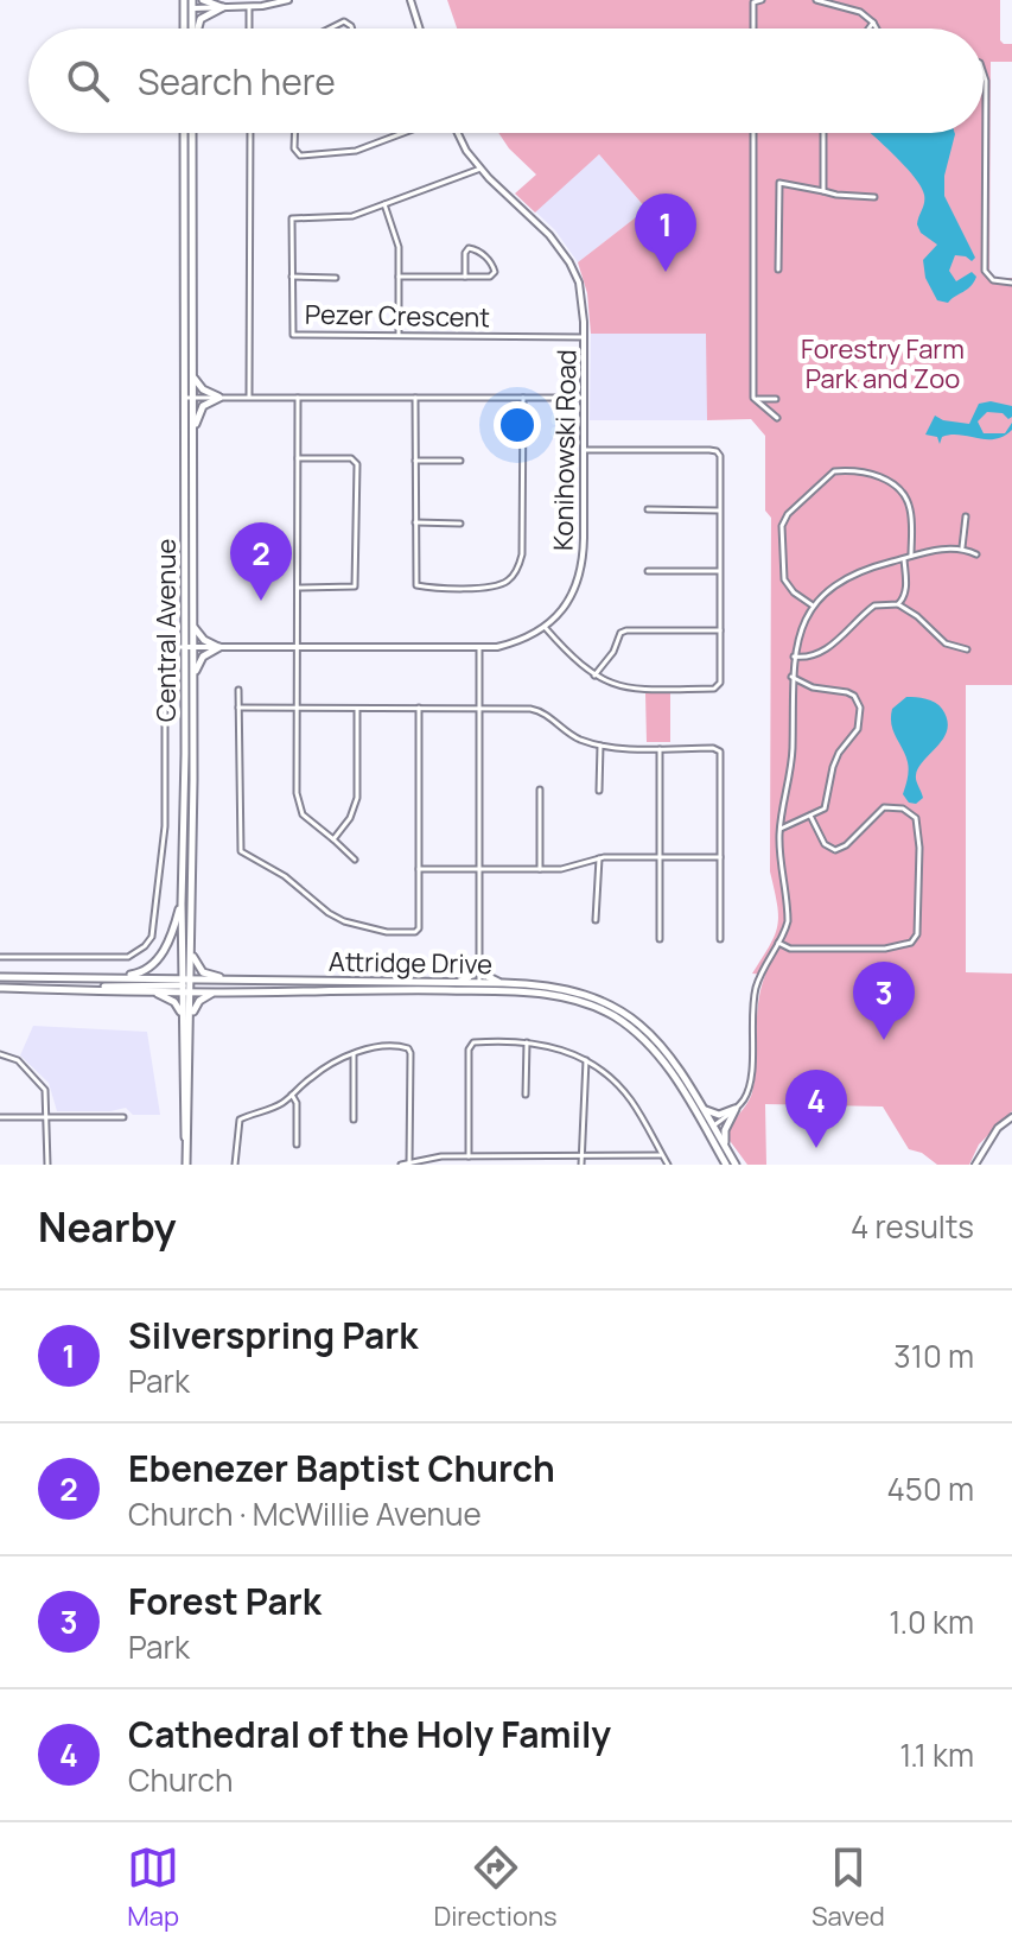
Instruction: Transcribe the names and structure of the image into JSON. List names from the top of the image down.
{
  "streets": {
    "main road": ["Central Avenue", "Attridge Drive"],
    "street": ["Pezer Crescent", "Konihowski Road"]
  },
  "crossings": [
    ["Pezer Crescent", "Konihowski Road"],
    ["Central Avenue", "Attridge Drive"]
  ],
  "parks": ["Forestry Farm Park and Zoo"],
  "page": {
    "search": "Search here",
    "pins": [
      "1",
      "2",
      "3",
      "4"
    ],
    "heading": ["Nearby", "4 results"],
    "list": [
      {
        "mark": "1",
        "name": "Silverspring Park",
        "note": "Park",
        "value": "310 m"
      },
      {
        "mark": "2",
        "name": "Ebenezer Baptist Church",
        "note": "Church · McWillie Avenue",
        "value": "450 m"
      },
      {
        "mark": "3",
        "name": "Forest Park",
        "note": "Park",
        "value": "1.0 km"
      },
      {
        "mark": "4",
        "name": "Cathedral of the Holy Family",
        "note": "Church",
        "value": "1.1 km"
      }
    ],
    "nav": ["Map", "Directions", "Saved"]
  }
}
